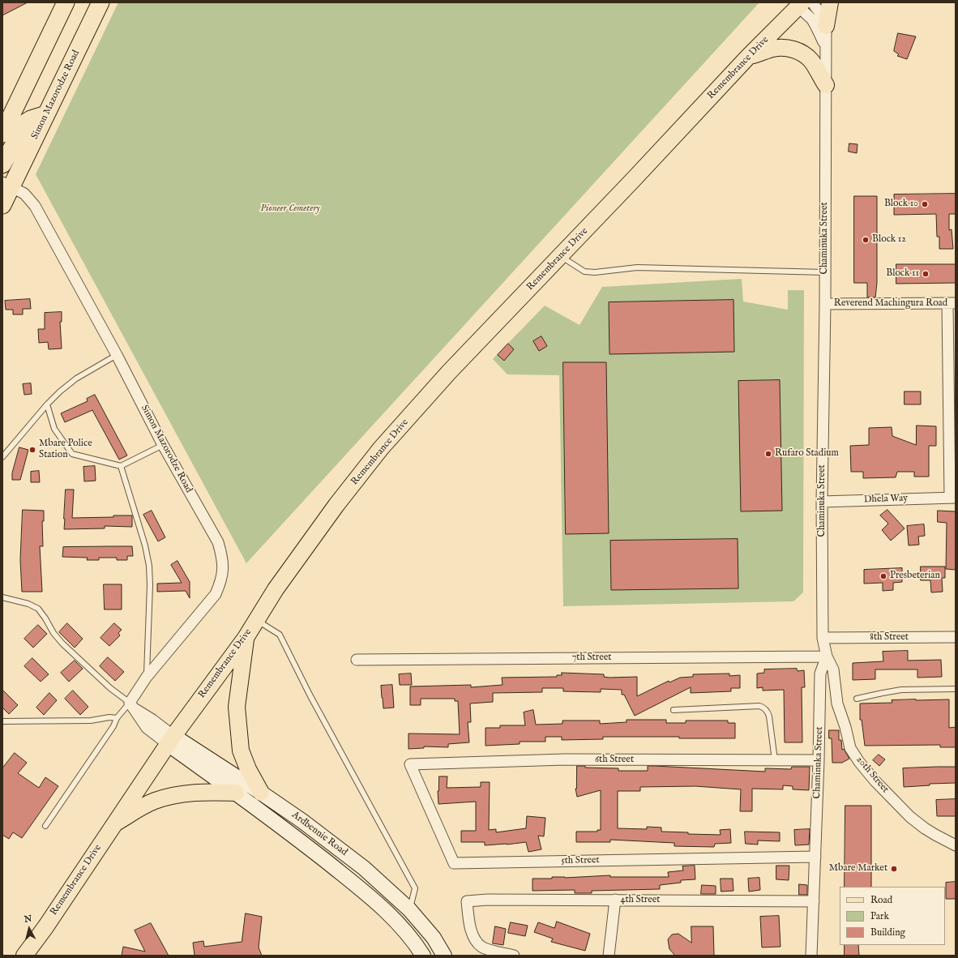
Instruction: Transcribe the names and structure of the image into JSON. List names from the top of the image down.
{
  "streets": {
    "highway": ["Simon Mazorodze Road"],
    "main road": ["Remembrance Drive", "Ardbennie Road"],
    "street": [
      "Chaminuka Street",
      "Reverend Machingura Road",
      "Dhela Way",
      "8th Street",
      "7th Street",
      "6th Street",
      "20th Street",
      "5th Street",
      "4th Street"
    ]
  },
  "crossings": [
    ["Remembrance Drive", "Ardbennie Road"],
    ["Chaminuka Street", "Reverend Machingura Road"],
    ["Chaminuka Street", "Dhela Way"],
    ["Chaminuka Street", "8th Street"],
    ["Chaminuka Street", "7th Street"],
    ["Chaminuka Street", "6th Street"],
    ["Chaminuka Street", "20th Street"],
    ["Chaminuka Street", "5th Street"],
    ["Chaminuka Street", "4th Street"],
    ["Reverend Machingura Road", "Dhela Way"],
    ["7th Street", "20th Street"],
    ["6th Street", "5th Street"]
  ],
  "parks": ["Pioneer Cemetery"],
  "places": [
    "Block 10",
    "Block 12",
    "Block 11",
    "Mbare Police Station",
    "Rufaro Stadium",
    "Presbeterian",
    "Mbare Market"
  ],
  "legend": ["Road", "Park", "Building"],
  "north": "top"
}
